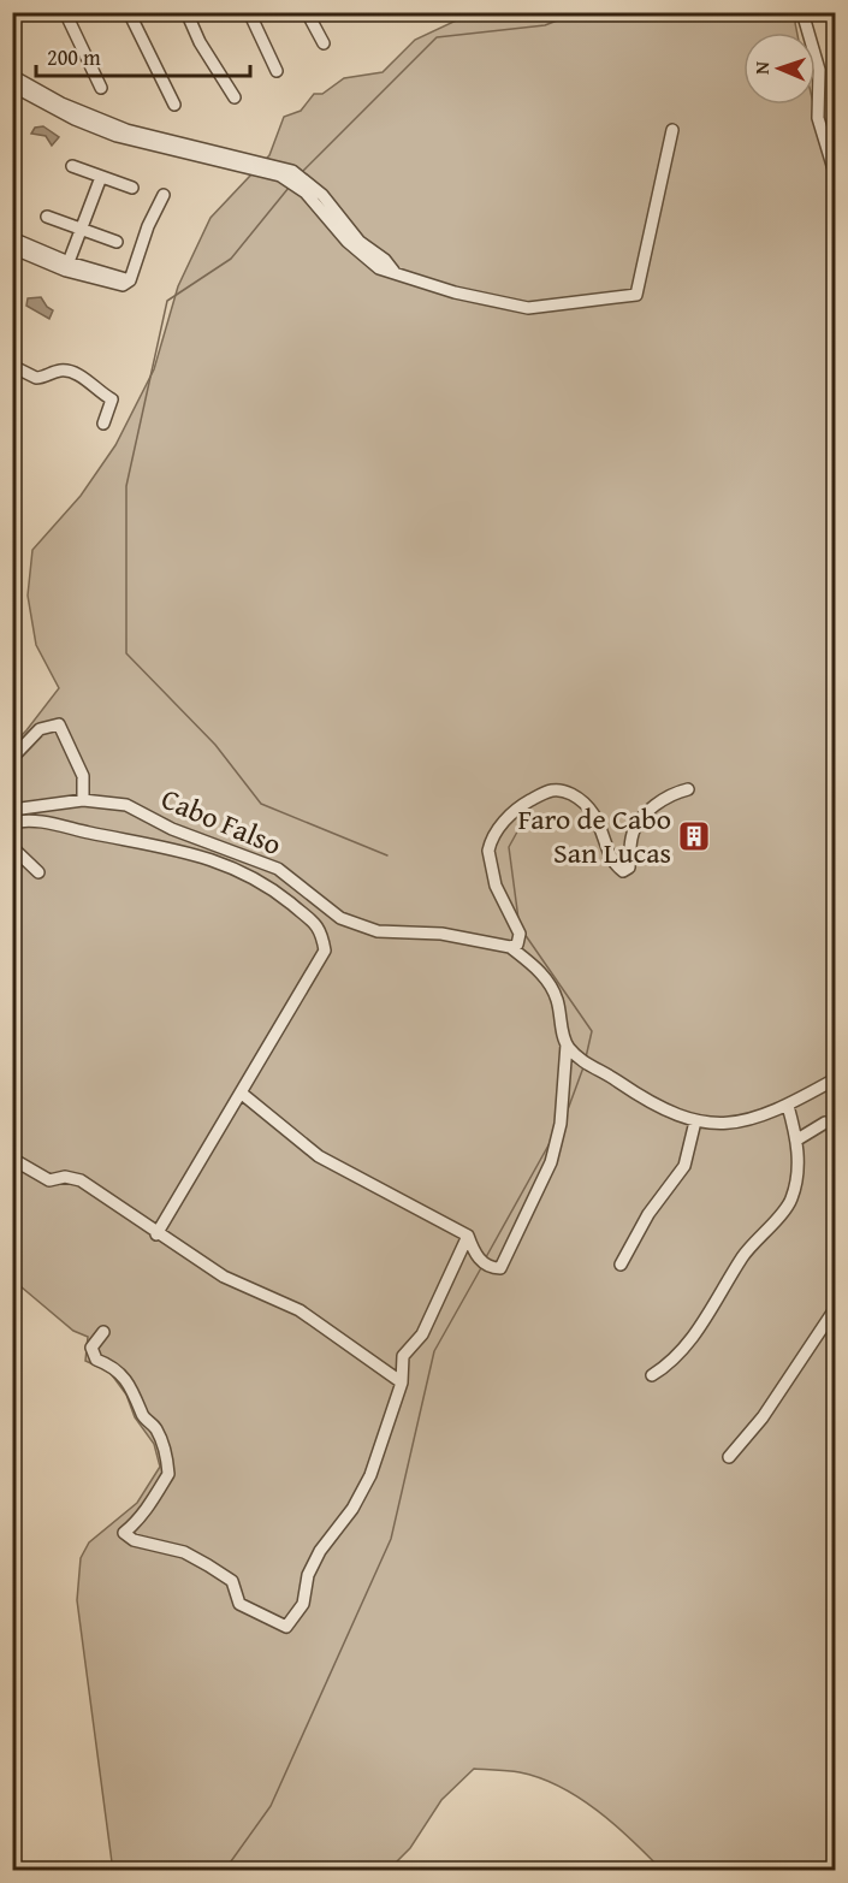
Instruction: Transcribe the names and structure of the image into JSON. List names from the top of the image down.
{
  "streets": {
    "street": ["Cabo Falso"]
  },
  "places": {
    "building": ["Faro de Cabo San Lucas"]
  },
  "scale_bar": "200 m",
  "north": "left"
}
